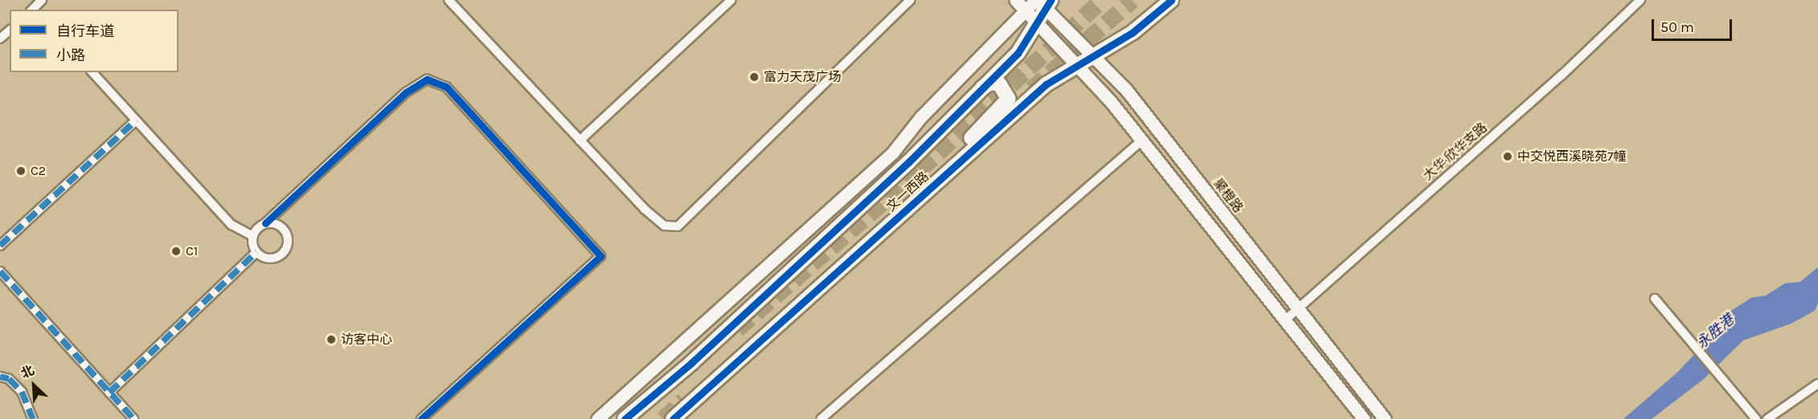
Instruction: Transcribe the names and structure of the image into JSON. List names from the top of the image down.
{
  "streets": {
    "main road": ["文一西路"],
    "street": ["大华·欣华支路", "聚橙路"]
  },
  "crossings": [
    ["大华·欣华支路", "聚橙路"],
    ["文一西路", "聚橙路"]
  ],
  "water": ["永胜港"],
  "places": [
    "富力天茂广场",
    "中交悦西溪晓苑7幢",
    "C2",
    "C1",
    "访客中心"
  ],
  "legend": ["自行车道", "小路"],
  "scale_bar": "50 m",
  "north": "top left"
}
